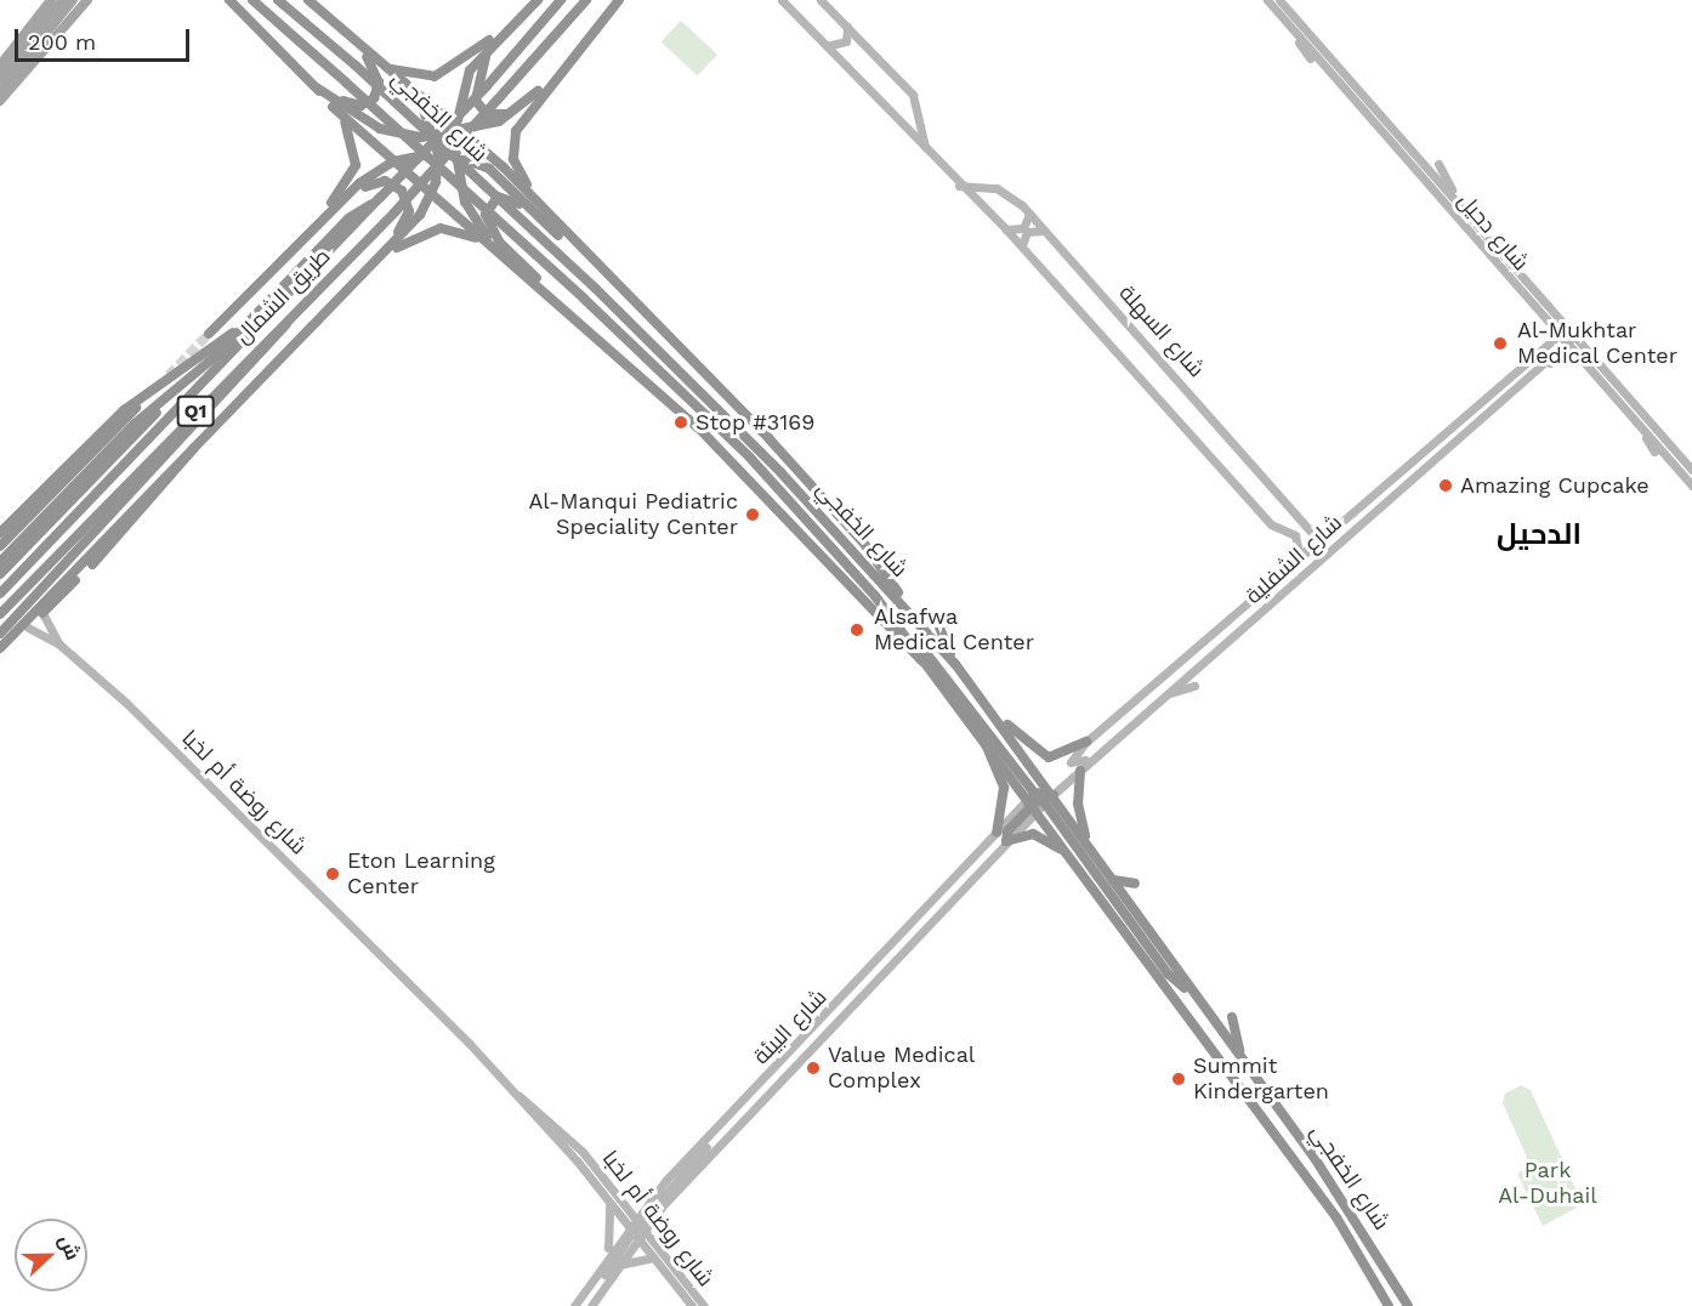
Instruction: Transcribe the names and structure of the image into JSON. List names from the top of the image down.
{
  "streets": {
    "highway": ["شارع الخفجي", "طريق الشمال", "Q1"],
    "street": [
      "شارع دحيل",
      "شارع السهلة",
      "شارع الشفلية",
      "شارع روضة أم لخبا",
      "شارع البيئة"
    ]
  },
  "crossings": [
    ["شارع الخفجي", "شارع الشفلية"],
    ["شارع الخفجي", "شارع البيئة"],
    ["شارع دحيل", "شارع الشفلية"],
    ["شارع السهلة", "شارع الشفلية"],
    ["شارع روضة أم لخبا", "شارع البيئة"]
  ],
  "districts": ["الدحيل"],
  "parks": ["Park Al-Duhail"],
  "places": [
    "Al-Mukhtar Medical Center",
    "Stop #3169",
    "Amazing Cupcake",
    "Al-Manqui Pediatric Speciality Center",
    "Alsafwa Medical Center",
    "Eton Learning Center",
    "Value Medical Complex",
    "Summit Kindergarten"
  ],
  "scale_bar": "200 m",
  "north": "right"
}
